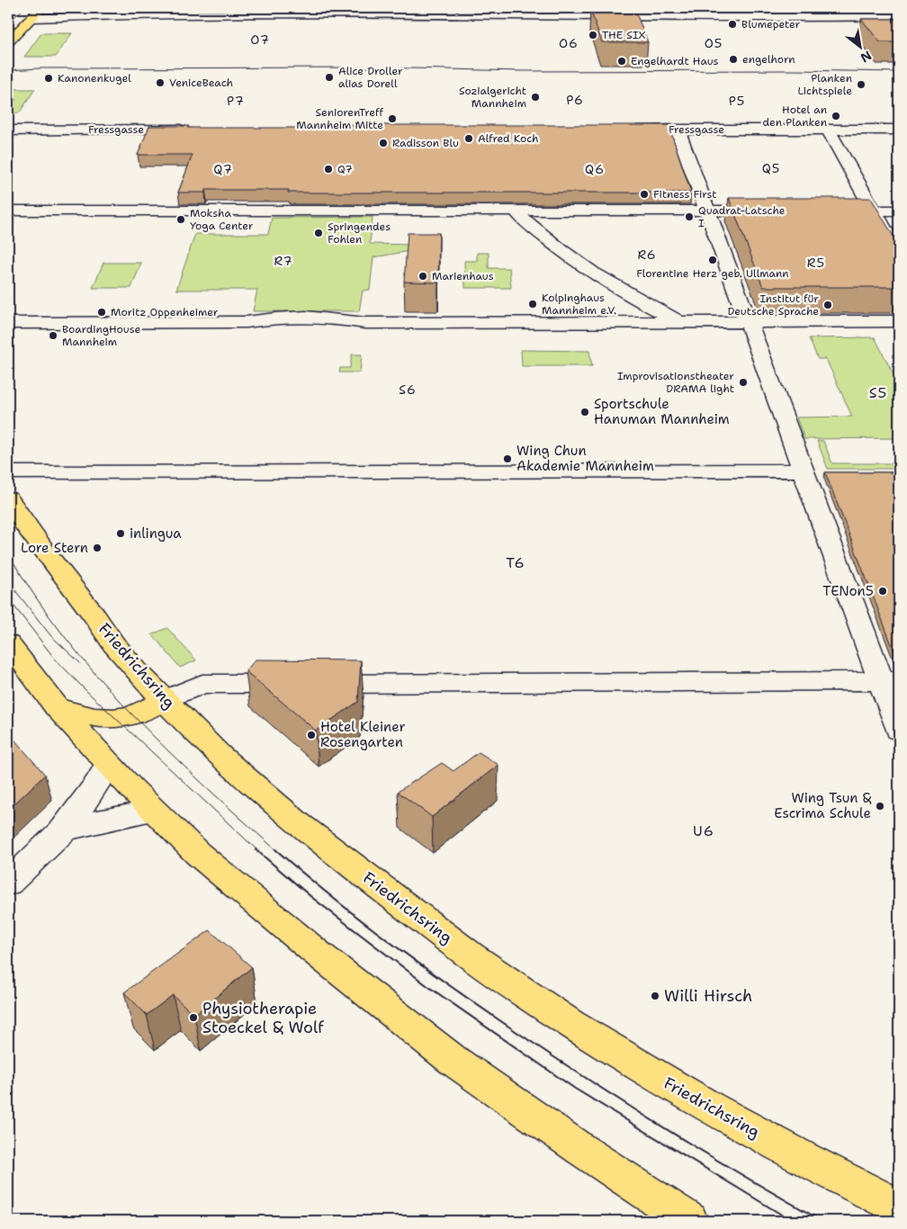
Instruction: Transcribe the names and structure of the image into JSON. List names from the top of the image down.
{
  "streets": {
    "main road": ["Friedrichsring"],
    "street": ["Fressgasse"]
  },
  "districts": [
    "O7",
    "O6",
    "O5",
    "P6",
    "P7",
    "P5",
    "Q5",
    "Q7",
    "Q6",
    "R6",
    "R7",
    "R5",
    "S6",
    "S5",
    "T6",
    "U6"
  ],
  "places": [
    "Blumepeter",
    "THE SIX",
    "engelhorn",
    "Engelhardt Haus",
    "Alice Droller alias Dorell",
    "Kanonenkugel",
    "VeniceBeach",
    "Planken Lichtspiele",
    "Sozialgericht Mannheim",
    "Hotel an den Planken",
    "SeniorenTreff Mannheim Mitte",
    "Alfred Koch",
    "Radisson Blu",
    "Q7",
    "Fitness First",
    "Quadrat-Latsche I",
    "Moksha Yoga Center",
    "Springendes Fohlen",
    "Florentine Herz geb. Ullmann",
    "Marienhaus",
    "Kolpinghaus Mannheim e.V.",
    "Institut für Deutsche Sprache",
    "Moritz Oppenheimer",
    "BoardingHouse Mannheim",
    "Improvisationstheater DRAMA light",
    "Sportschule Hanuman Mannheim",
    "Wing Chun Akademie Mannheim",
    "inlingua",
    "Lore Stern",
    "TENon5",
    "Hotel Kleiner Rosengarten",
    "Wing Tsun & Escrima Schule",
    "Willi Hirsch",
    "Physiotherapie Stoeckel & Wolf"
  ],
  "north": "bottom right"
}
